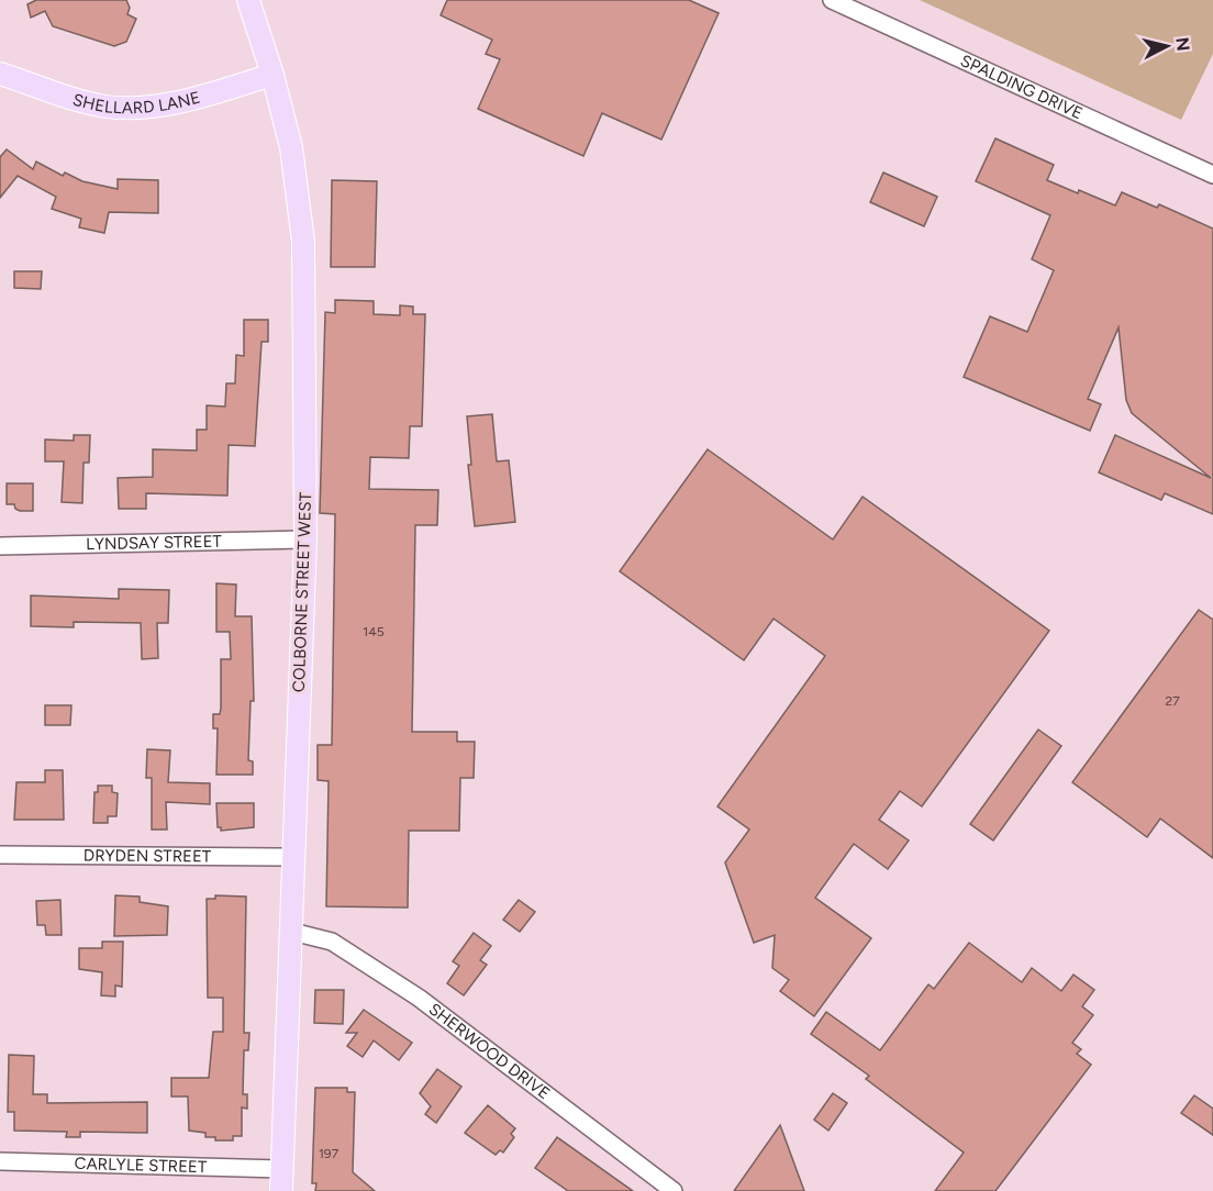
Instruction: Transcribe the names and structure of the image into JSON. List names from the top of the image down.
{
  "streets": {
    "main road": ["SHELLARD LANE", "COLBORNE STREET WEST"],
    "street": [
      "SPALDING DRIVE",
      "LYNDSAY STREET",
      "DRYDEN STREET",
      "SHERWOOD DRIVE",
      "CARLYLE STREET"
    ]
  },
  "crossings": [
    ["SHELLARD LANE", "COLBORNE STREET WEST"],
    ["LYNDSAY STREET", "COLBORNE STREET WEST"],
    ["COLBORNE STREET WEST", "DRYDEN STREET"],
    ["COLBORNE STREET WEST", "SHERWOOD DRIVE"],
    ["COLBORNE STREET WEST", "CARLYLE STREET"]
  ],
  "house_numbers": ["145", "27", "197"],
  "north": "right"
}
